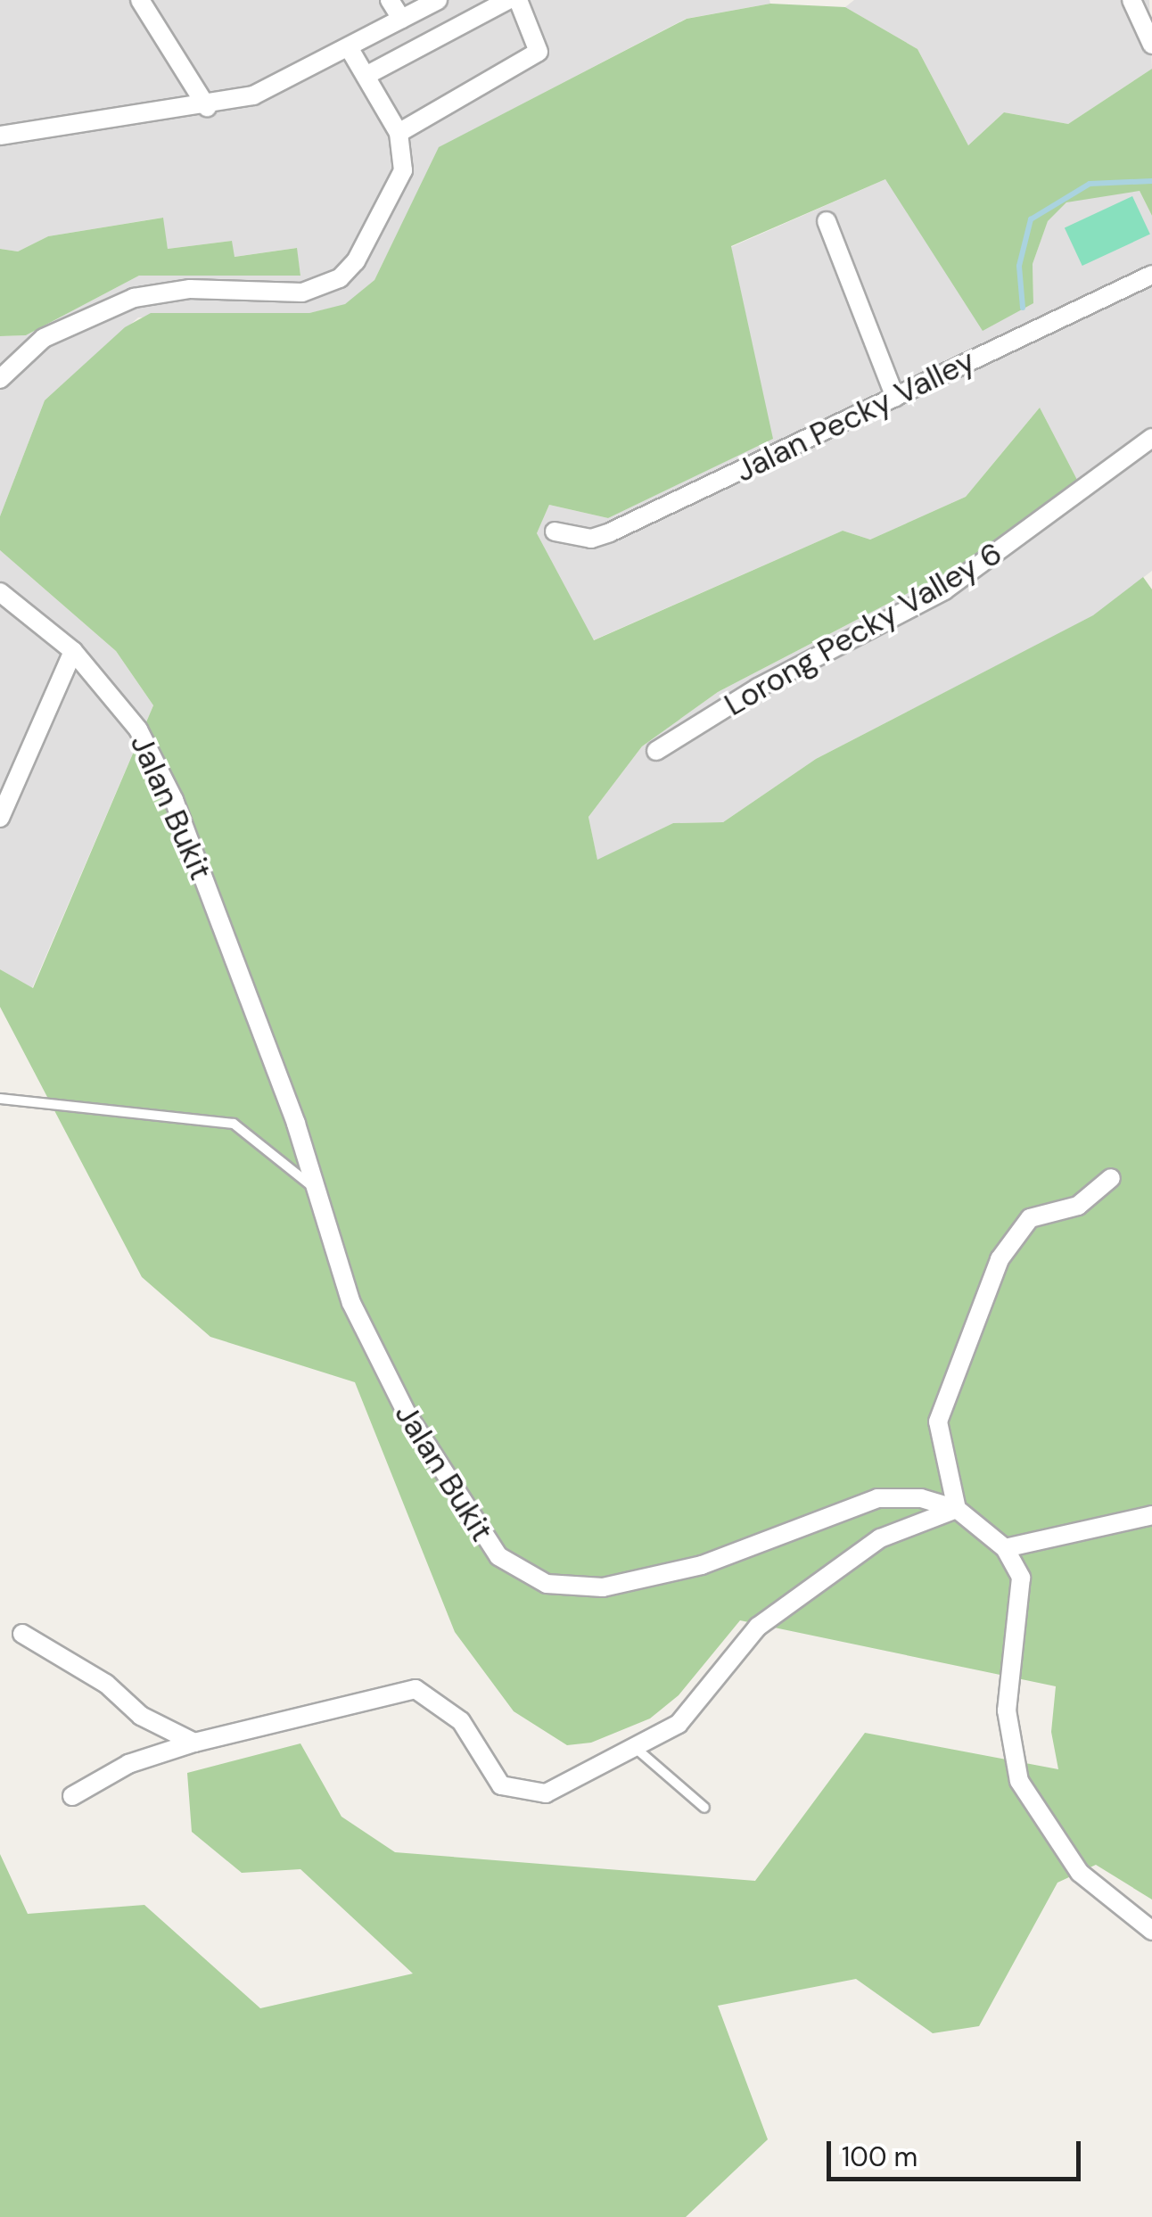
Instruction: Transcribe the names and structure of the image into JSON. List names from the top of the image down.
{
  "streets": {
    "street": ["Jalan Pecky Valley", "Lorong Pecky Valley 6", "Jalan Bukit"]
  },
  "scale_bar": "100 m"
}
